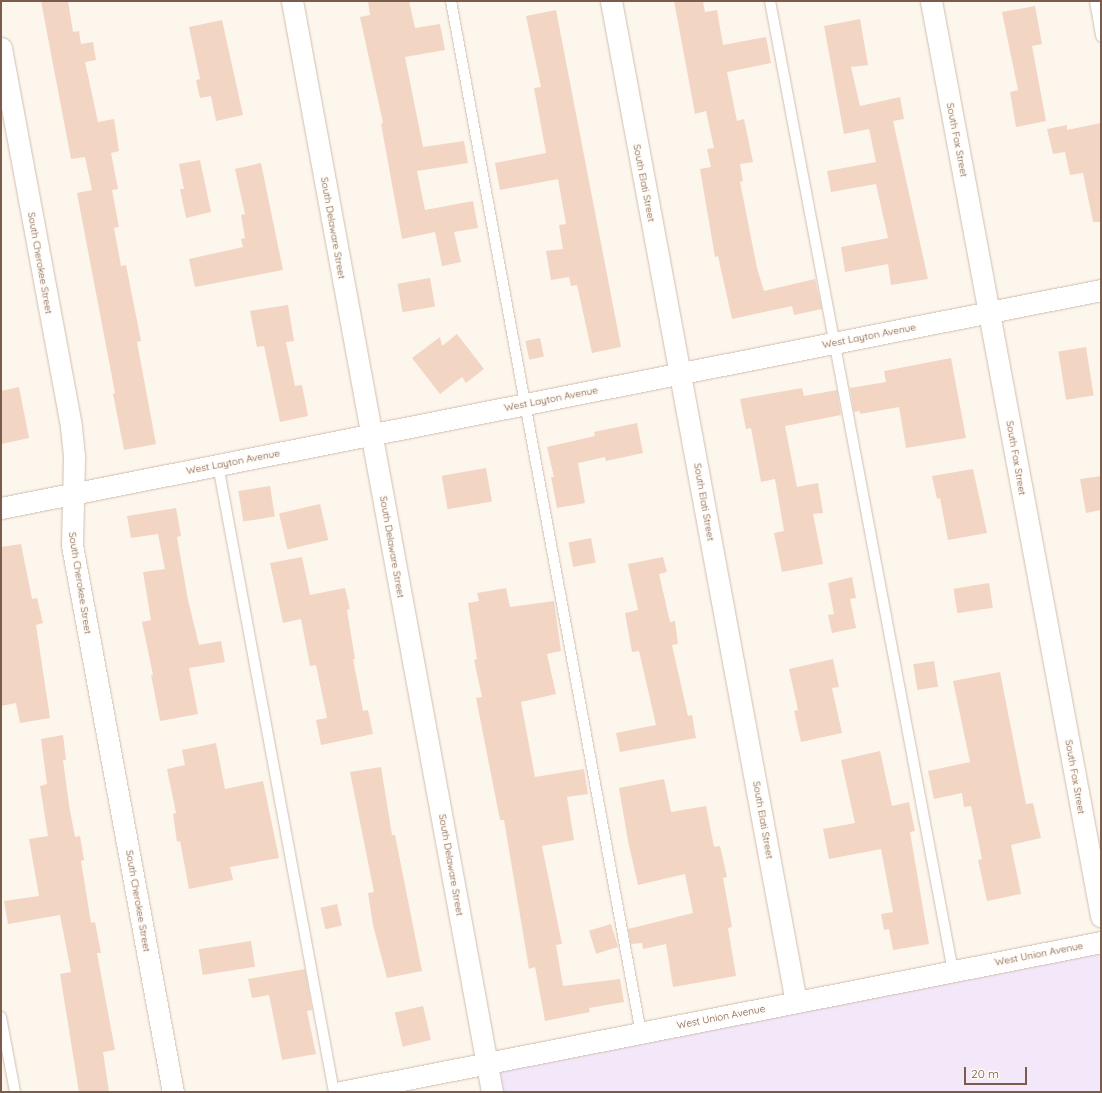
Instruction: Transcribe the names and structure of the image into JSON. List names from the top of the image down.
{
  "streets": {
    "street": [
      "South Fox Street",
      "South Elati Street",
      "South Delaware Street",
      "South Cherokee Street",
      "West Layton Avenue",
      "West Union Avenue"
    ]
  },
  "crossings": [
    ["South Fox Street", "West Layton Avenue"],
    ["South Elati Street", "West Layton Avenue"],
    ["South Elati Street", "West Union Avenue"],
    ["South Delaware Street", "West Layton Avenue"],
    ["South Delaware Street", "West Union Avenue"],
    ["South Cherokee Street", "West Layton Avenue"]
  ],
  "scale_bar": "20 m"
}
